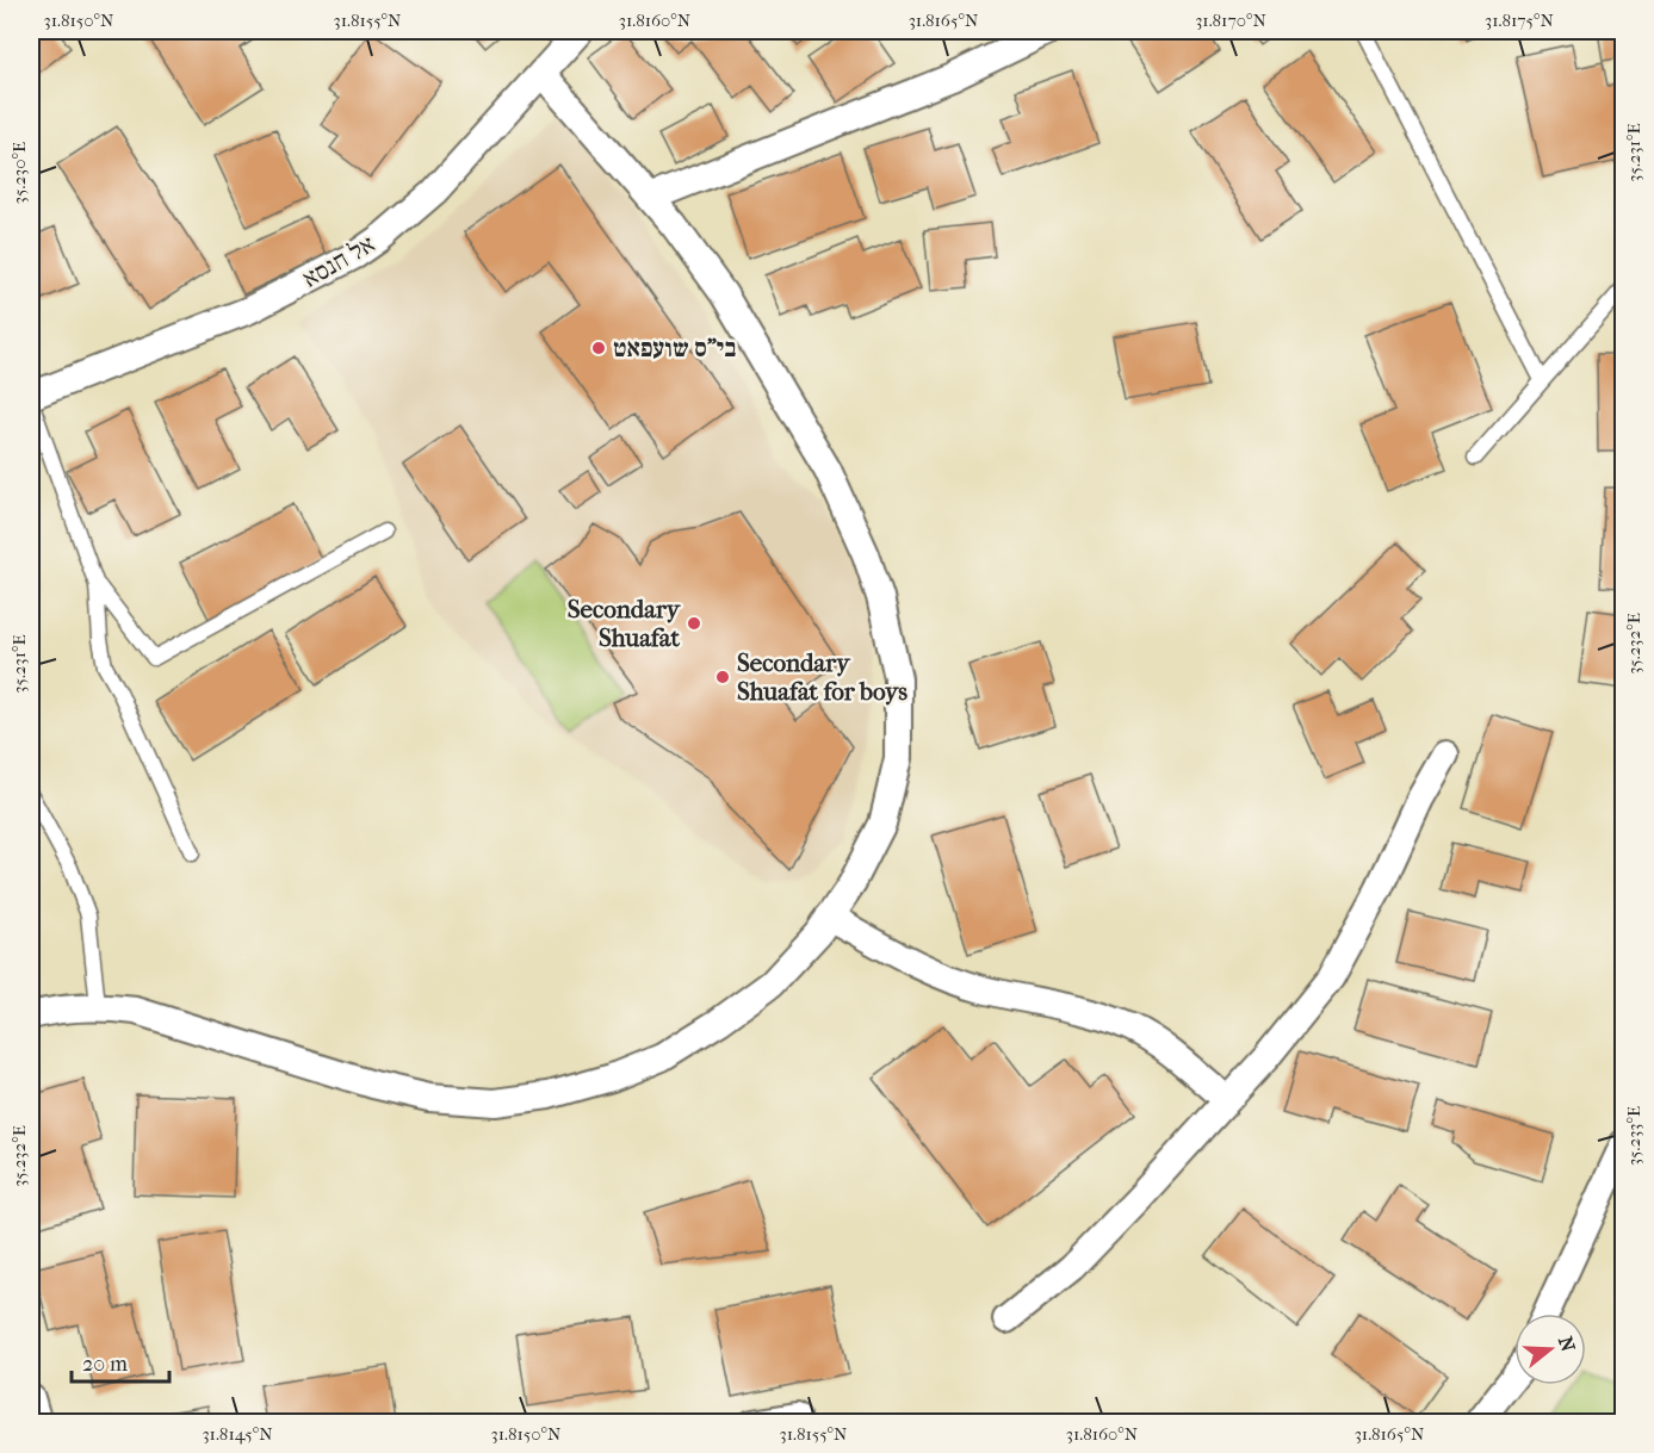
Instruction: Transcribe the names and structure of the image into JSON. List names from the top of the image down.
{
  "streets": {
    "street": ["אל חנסא"]
  },
  "places": ["בי\"ס שועפאט", "Secondary Shuafat", "Secondary Shuafat for boys"],
  "scale_bar": "20 m",
  "north": "right",
  "coordinates": [
    "31.8150°N",
    "31.8155°N",
    "31.8160°N",
    "31.8165°N",
    "31.8170°N",
    "31.8175°N",
    "35.231°E",
    "35.230°E",
    "35.232°E",
    "35.233°E",
    "31.8145°N"
  ]
}
